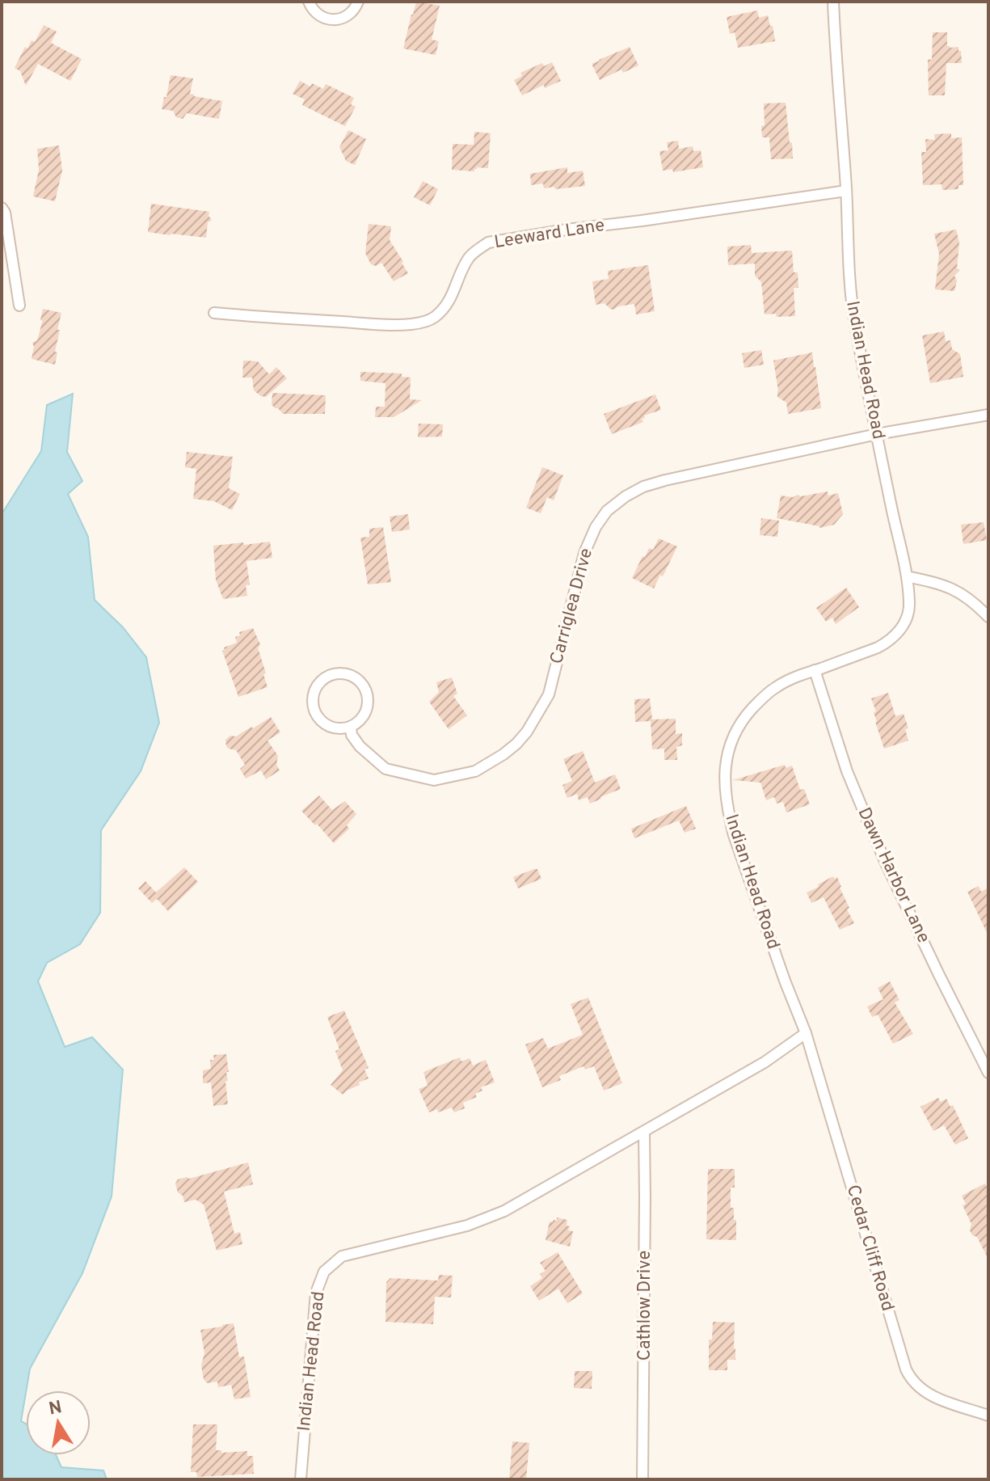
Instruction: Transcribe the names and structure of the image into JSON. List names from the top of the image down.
{
  "streets": {
    "street": [
      "Leeward Lane",
      "Indian Head Road",
      "Carriglea Drive",
      "Dawn Harbor Lane",
      "Cedar Cliff Road",
      "Cathlow Drive"
    ]
  },
  "crossings": [
    ["Leeward Lane", "Indian Head Road"],
    ["Indian Head Road", "Carriglea Drive"],
    ["Indian Head Road", "Dawn Harbor Lane"],
    ["Indian Head Road", "Cedar Cliff Road"],
    ["Indian Head Road", "Cathlow Drive"]
  ],
  "north": "top"
}
